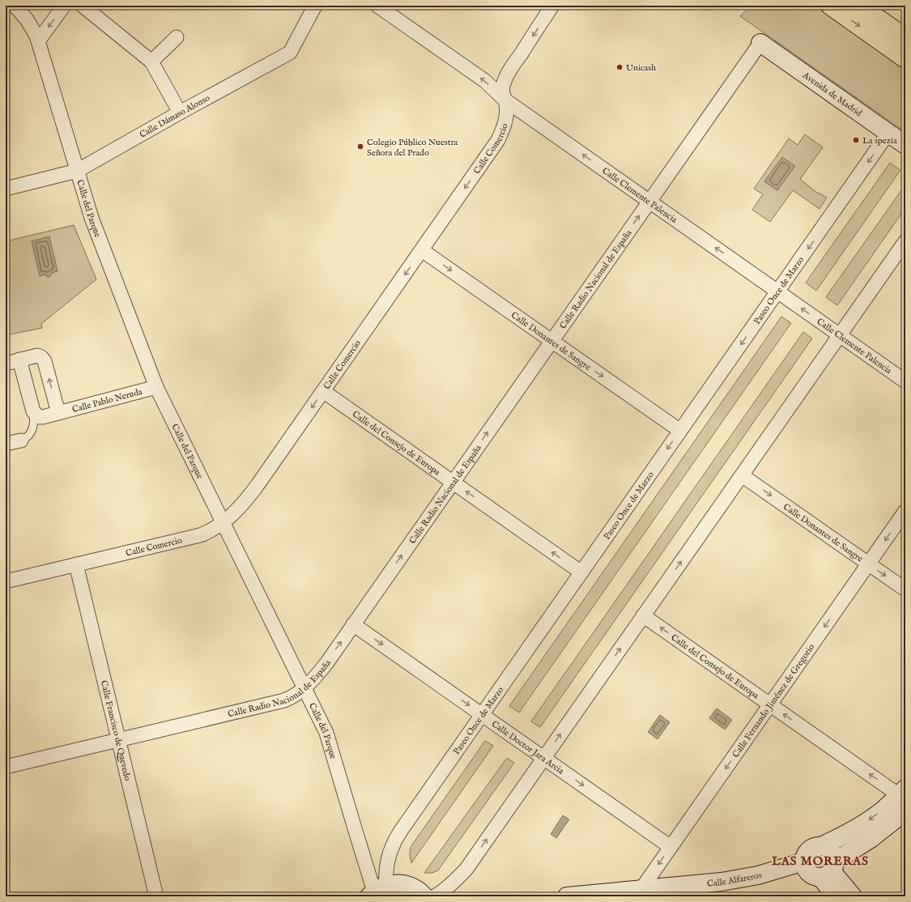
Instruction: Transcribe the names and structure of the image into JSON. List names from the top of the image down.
{
  "streets": {
    "street": [
      "Avenida de Madrid",
      "Calle Dámaso Alonso",
      "Calle Comercio",
      "Calle Clemente Palencia",
      "Calle del Parque",
      "Calle Radio Nacional de España",
      "Paseo Once de Marzo",
      "Calle Donantes de Sangre",
      "Calle Pablo Neruda",
      "Calle del Consejo de Europa",
      "Calle Fernando Jiménez de Gregorio",
      "Calle Francisco de Quevedo",
      "Calle Doctor Jara Arcia",
      "Calle Alfareros"
    ]
  },
  "crossings": [
    ["Avenida de Madrid", "Calle Radio Nacional de España"],
    ["Avenida de Madrid", "Paseo Once de Marzo"],
    ["Calle Dámaso Alonso", "Calle del Parque"],
    ["Calle Comercio", "Calle Clemente Palencia"],
    ["Calle Comercio", "Calle del Parque"],
    ["Calle Comercio", "Calle Donantes de Sangre"],
    ["Calle Comercio", "Calle del Consejo de Europa"],
    ["Calle Comercio", "Calle Francisco de Quevedo"],
    ["Calle Clemente Palencia", "Calle Radio Nacional de España"],
    ["Calle Clemente Palencia", "Paseo Once de Marzo"],
    ["Calle del Parque", "Calle Radio Nacional de España"],
    ["Calle del Parque", "Paseo Once de Marzo"],
    ["Calle del Parque", "Calle Pablo Neruda"],
    ["Calle Radio Nacional de España", "Calle Donantes de Sangre"],
    ["Calle Radio Nacional de España", "Calle del Consejo de Europa"],
    ["Calle Radio Nacional de España", "Calle Francisco de Quevedo"],
    ["Calle Radio Nacional de España", "Calle Doctor Jara Arcia"],
    ["Paseo Once de Marzo", "Calle Donantes de Sangre"],
    ["Paseo Once de Marzo", "Calle del Consejo de Europa"],
    ["Paseo Once de Marzo", "Calle Doctor Jara Arcia"],
    ["Calle Donantes de Sangre", "Calle Fernando Jiménez de Gregorio"],
    ["Calle del Consejo de Europa", "Calle Fernando Jiménez de Gregorio"],
    ["Calle Fernando Jiménez de Gregorio", "Calle Doctor Jara Arcia"],
    ["Calle Fernando Jiménez de Gregorio", "Calle Alfareros"]
  ],
  "one_way": [
    "Calle Comercio",
    "Calle Clemente Palencia",
    "Calle Radio Nacional de España",
    "Calle Donantes de Sangre",
    "Calle del Consejo de Europa",
    "Calle Fernando Jiménez de Gregorio",
    "Calle Doctor Jara Arcia"
  ],
  "districts": ["LAS MORERAS"],
  "places": ["Unicash", "La spezia", "Colegio Público Nuestra Señora del Prado"]
}
